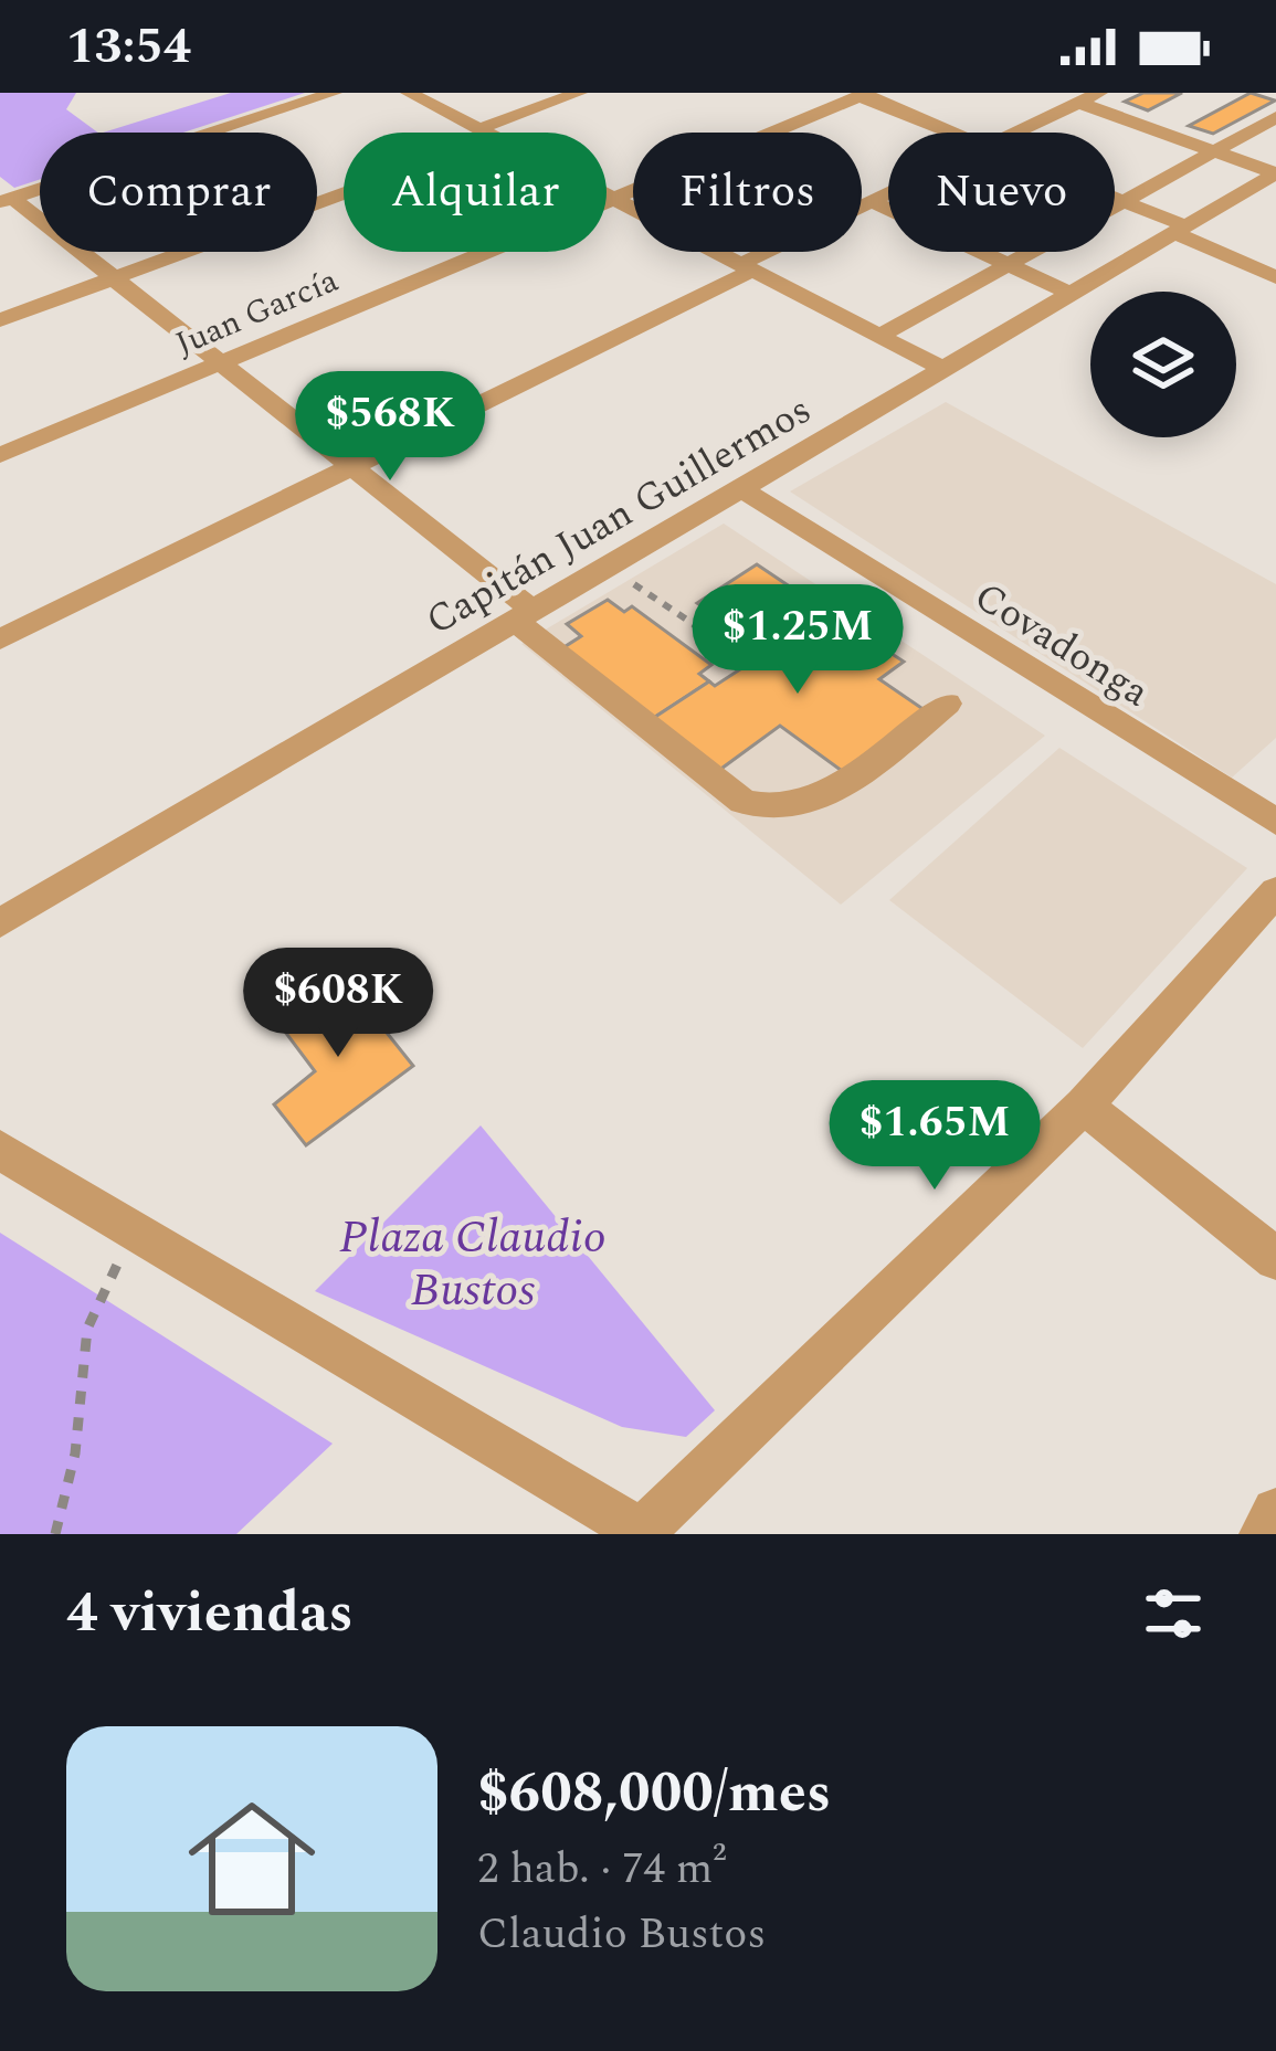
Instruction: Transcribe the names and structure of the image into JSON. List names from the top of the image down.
{
  "streets": {
    "street": ["Juan García", "Capitán Juan Guillermos", "Covadonga"]
  },
  "crossings": [
    ["Capitán Juan Guillermos", "Covadonga"]
  ],
  "parks": ["Plaza Claudio Bustos"],
  "page": {
    "status": "13:54",
    "chip": [
      "Comprar",
      "Alquilar",
      "Filtros",
      "Nuevo"
    ],
    "price": [
      "$568K",
      "$1.25M",
      "$608K",
      "$1.65M"
    ],
    "heading": "4 viviendas",
    "list": [
      {
        "name": "$608,000/mes",
        "note": "2 hab. · 74 m² · Claudio Bustos"
      }
    ]
  }
}
